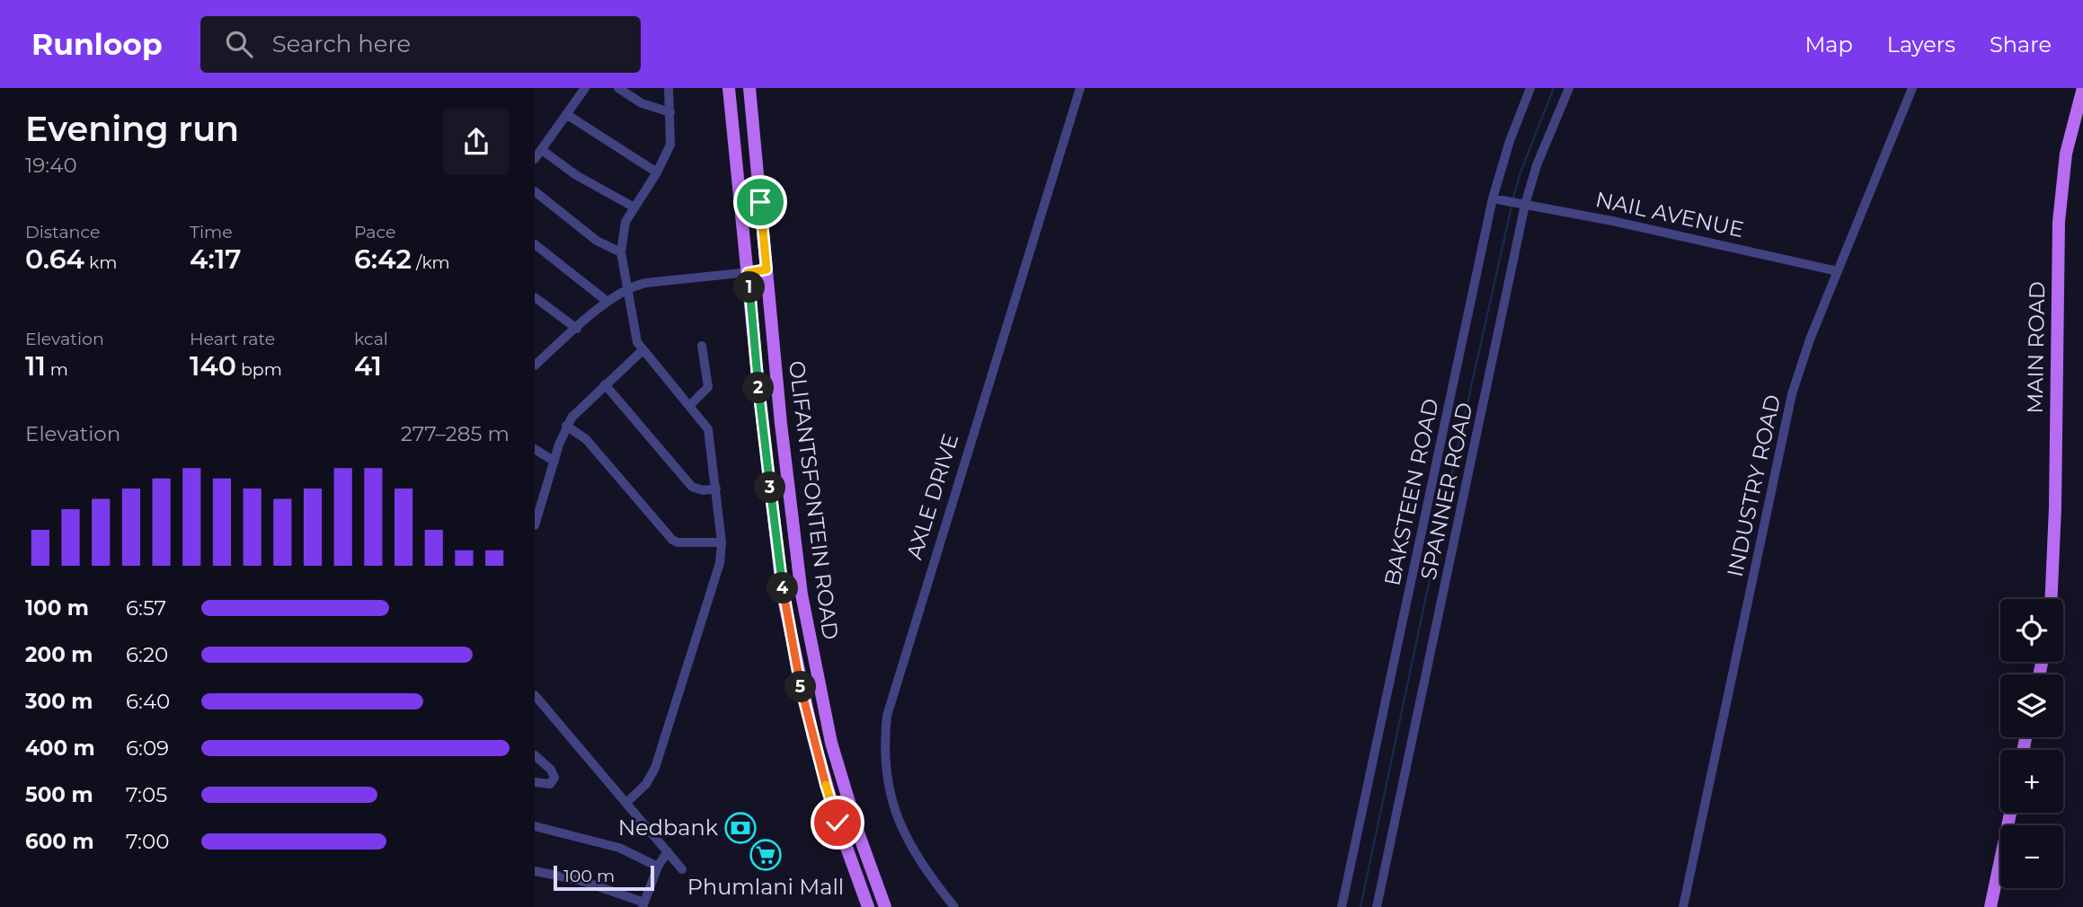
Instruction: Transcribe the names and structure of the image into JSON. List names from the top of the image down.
{
  "streets": {
    "main road": ["MAIN ROAD", "OLIFANTSFONTEIN ROAD"],
    "street": [
      "NAIL AVENUE",
      "INDUSTRY ROAD",
      "SPANNER ROAD",
      "BAKSTEEN ROAD",
      "AXLE DRIVE"
    ]
  },
  "crossings": [
    ["NAIL AVENUE", "INDUSTRY ROAD"],
    ["NAIL AVENUE", "SPANNER ROAD"],
    ["NAIL AVENUE", "BAKSTEEN ROAD"]
  ],
  "places": {
    "bank": ["Nedbank"],
    "supermarket": ["Phumlani Mall"]
  },
  "scale_bar": "100 m",
  "page": {
    "header": "Runloop",
    "search": "Search here",
    "nav": ["Map", "Layers", "Share"],
    "heading": ["Evening run", "19:40"],
    "stats": [
      ["Distance", "0.64 km"],
      ["Time", "4:17"],
      ["Pace", "6:42 /km"],
      ["Elevation", "11 m"],
      ["Heart rate", "140 bpm"],
      ["kcal", "41"]
    ],
    "pins": [
      "1",
      "2",
      "3",
      "4",
      "5"
    ],
    "chart": ["Elevation", "277–285 m"],
    "list": [
      {
        "name": "100 m",
        "note": "6:57"
      },
      {
        "name": "200 m",
        "note": "6:20"
      },
      {
        "name": "300 m",
        "note": "6:40"
      },
      {
        "name": "400 m",
        "note": "6:09"
      },
      {
        "name": "500 m",
        "note": "7:05"
      },
      {
        "name": "600 m",
        "note": "7:00"
      }
    ],
    "map_buttons": ["+", "−"],
    "scale": "100 m"
  }
}
